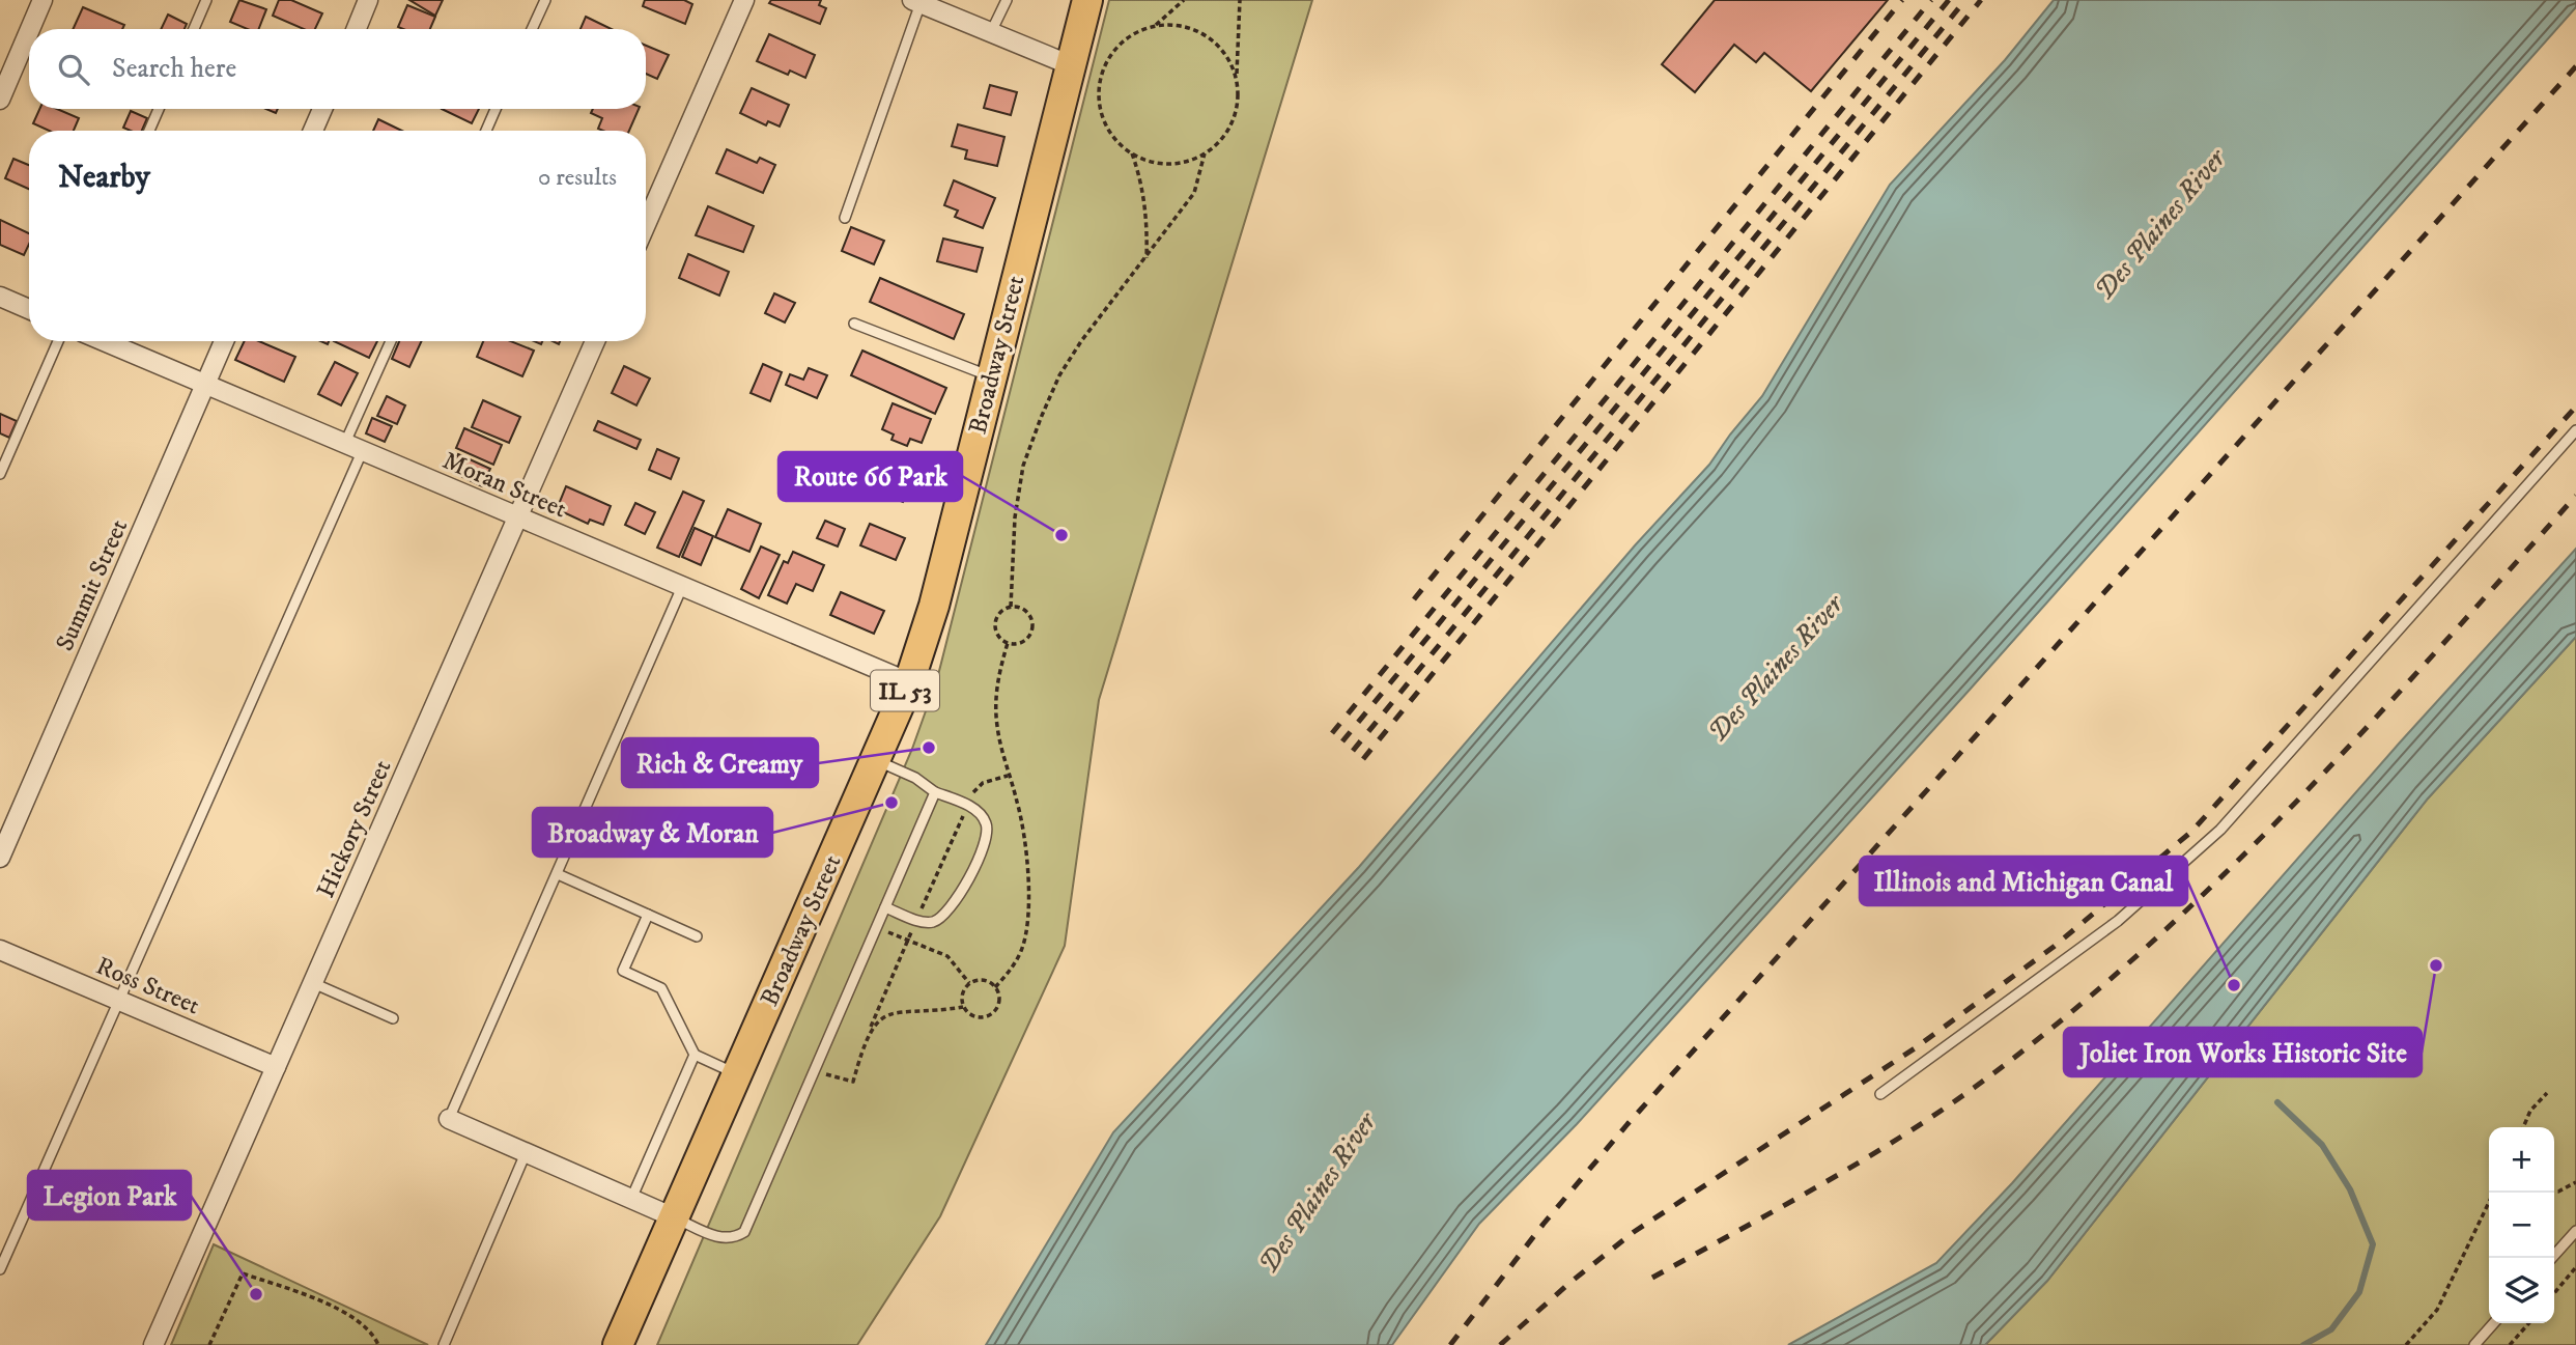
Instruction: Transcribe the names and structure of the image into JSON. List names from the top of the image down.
{
  "streets": {
    "main road": ["Broadway Street", "IL 53"],
    "street": [
      "Moran Street",
      "Summit Street",
      "Hickory Street",
      "Ross Street"
    ]
  },
  "crossings": [
    ["Broadway Street", "Moran Street"],
    ["Moran Street", "Summit Street"],
    ["Moran Street", "Hickory Street"],
    ["Hickory Street", "Ross Street"]
  ],
  "water": ["Des Plaines River"],
  "places": [
    "Route 66 Park",
    "Rich & Creamy",
    "Broadway & Moran",
    "Joliet Iron Works Historic Site",
    "Illinois and Michigan Canal",
    "Legion Park"
  ],
  "page": {
    "search": "Search here",
    "heading": ["Nearby", "0 results"],
    "map_buttons": ["+", "−"]
  }
}
